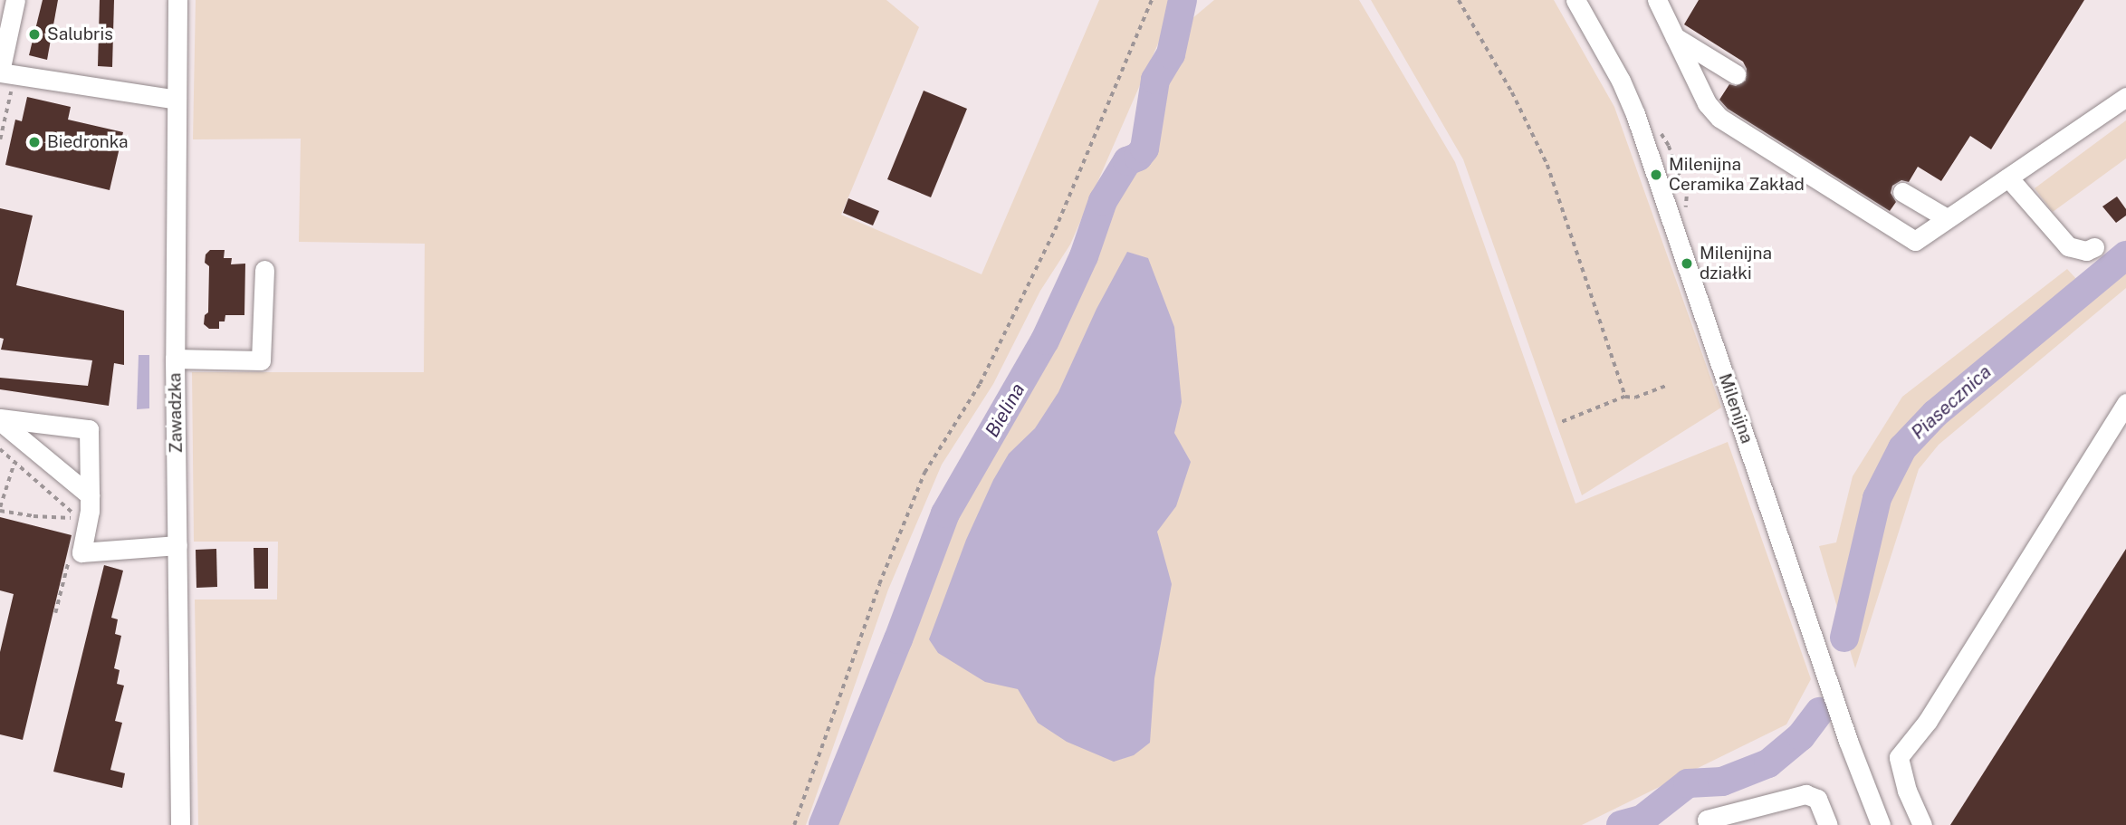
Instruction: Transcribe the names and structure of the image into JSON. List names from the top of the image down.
{
  "streets": {
    "street": ["Milenijna", "Zawadzka"]
  },
  "water": ["Piasecznica", "Bielina"],
  "places": [
    "Salubris",
    "Biedronka",
    "Milenijna Ceramika Zakład",
    "Milenijna działki"
  ]
}
